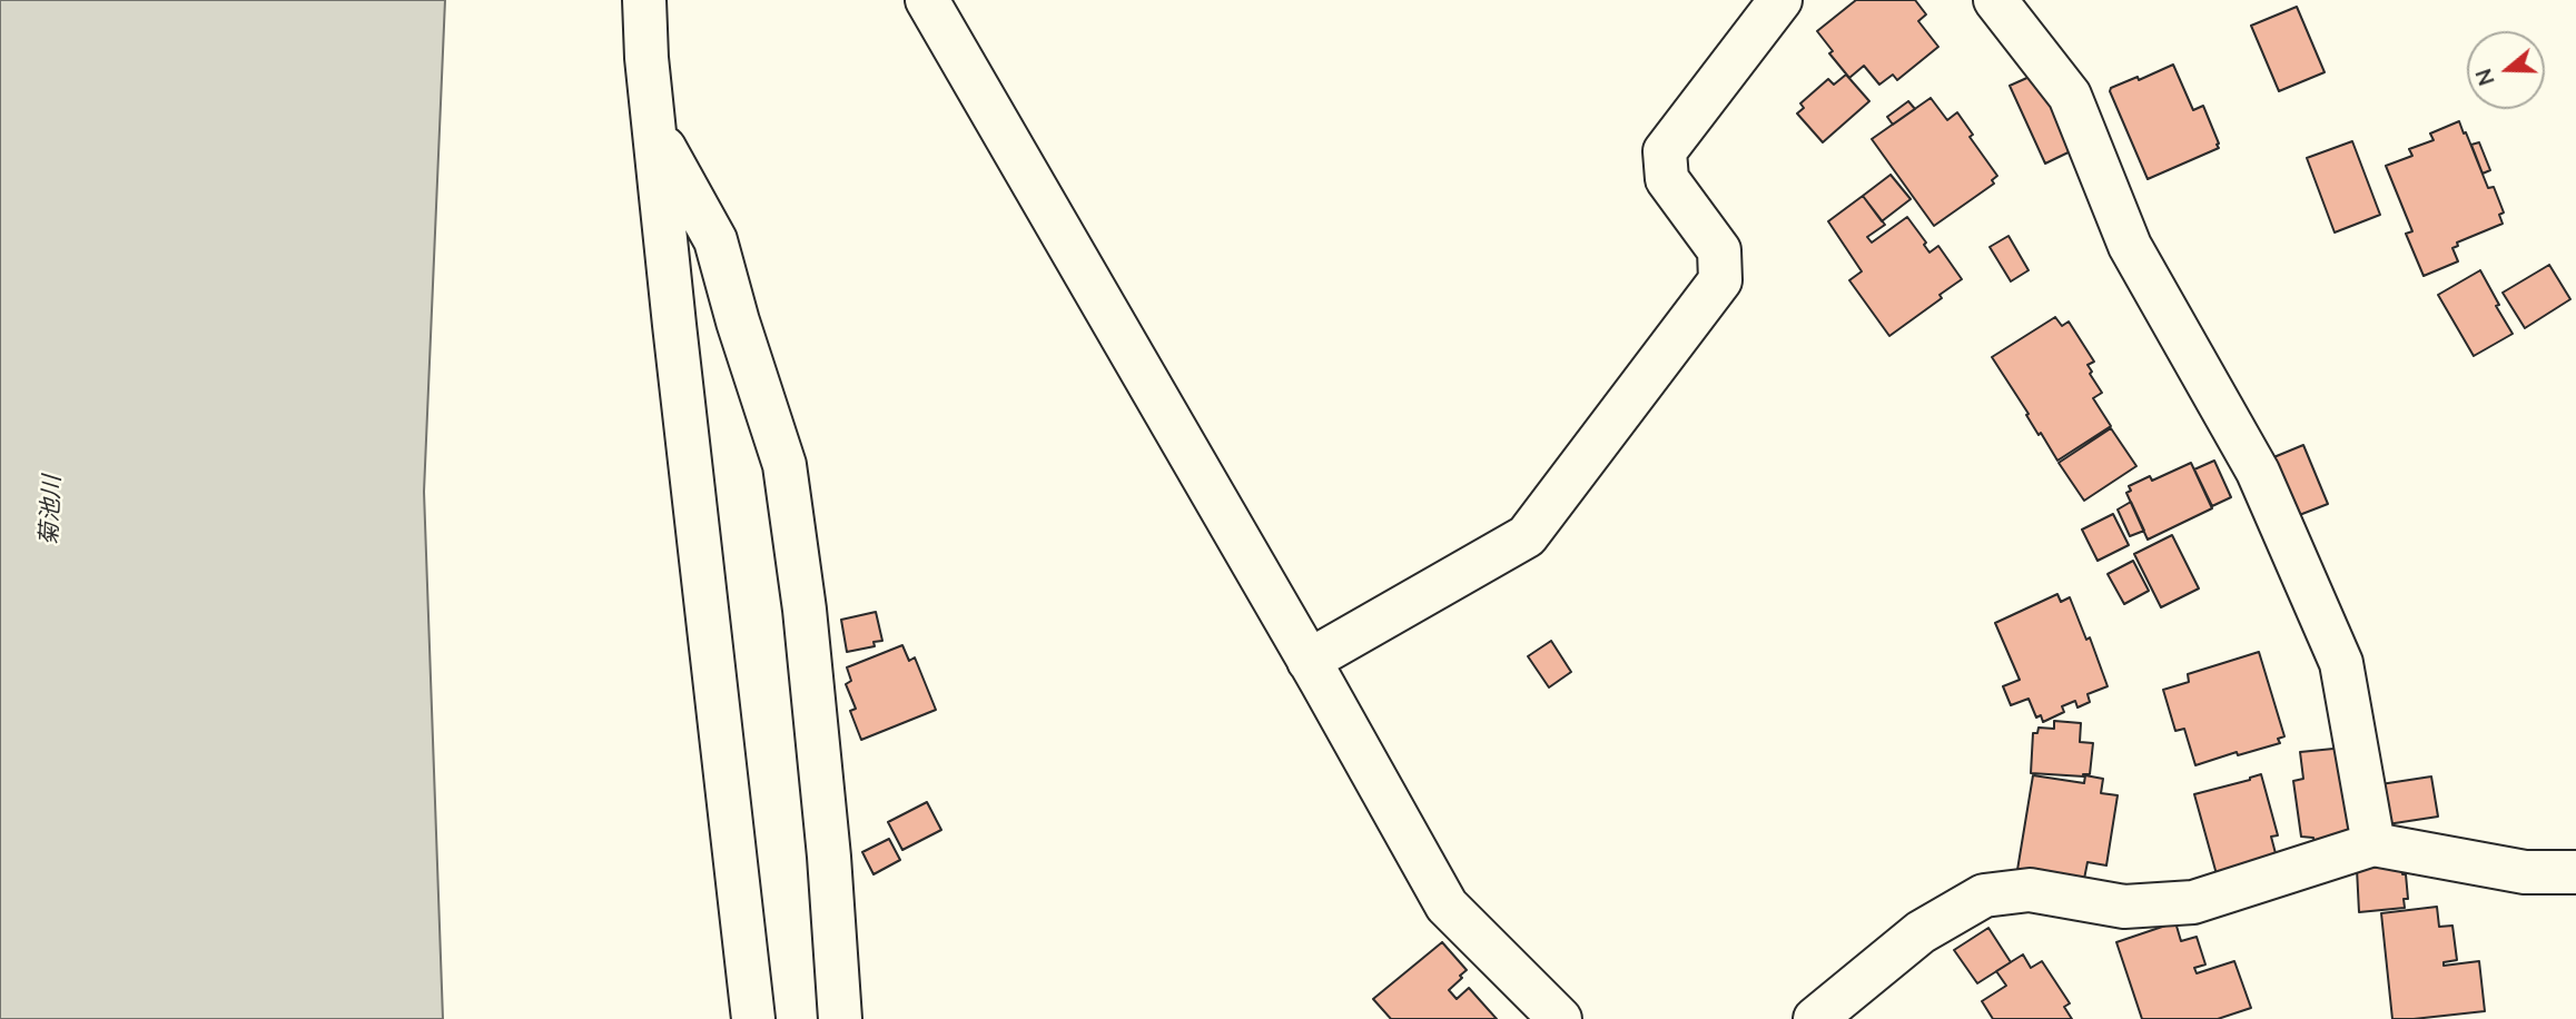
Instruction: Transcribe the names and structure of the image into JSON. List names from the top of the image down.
{
  "water": ["菊池川"],
  "north": "left"
}
